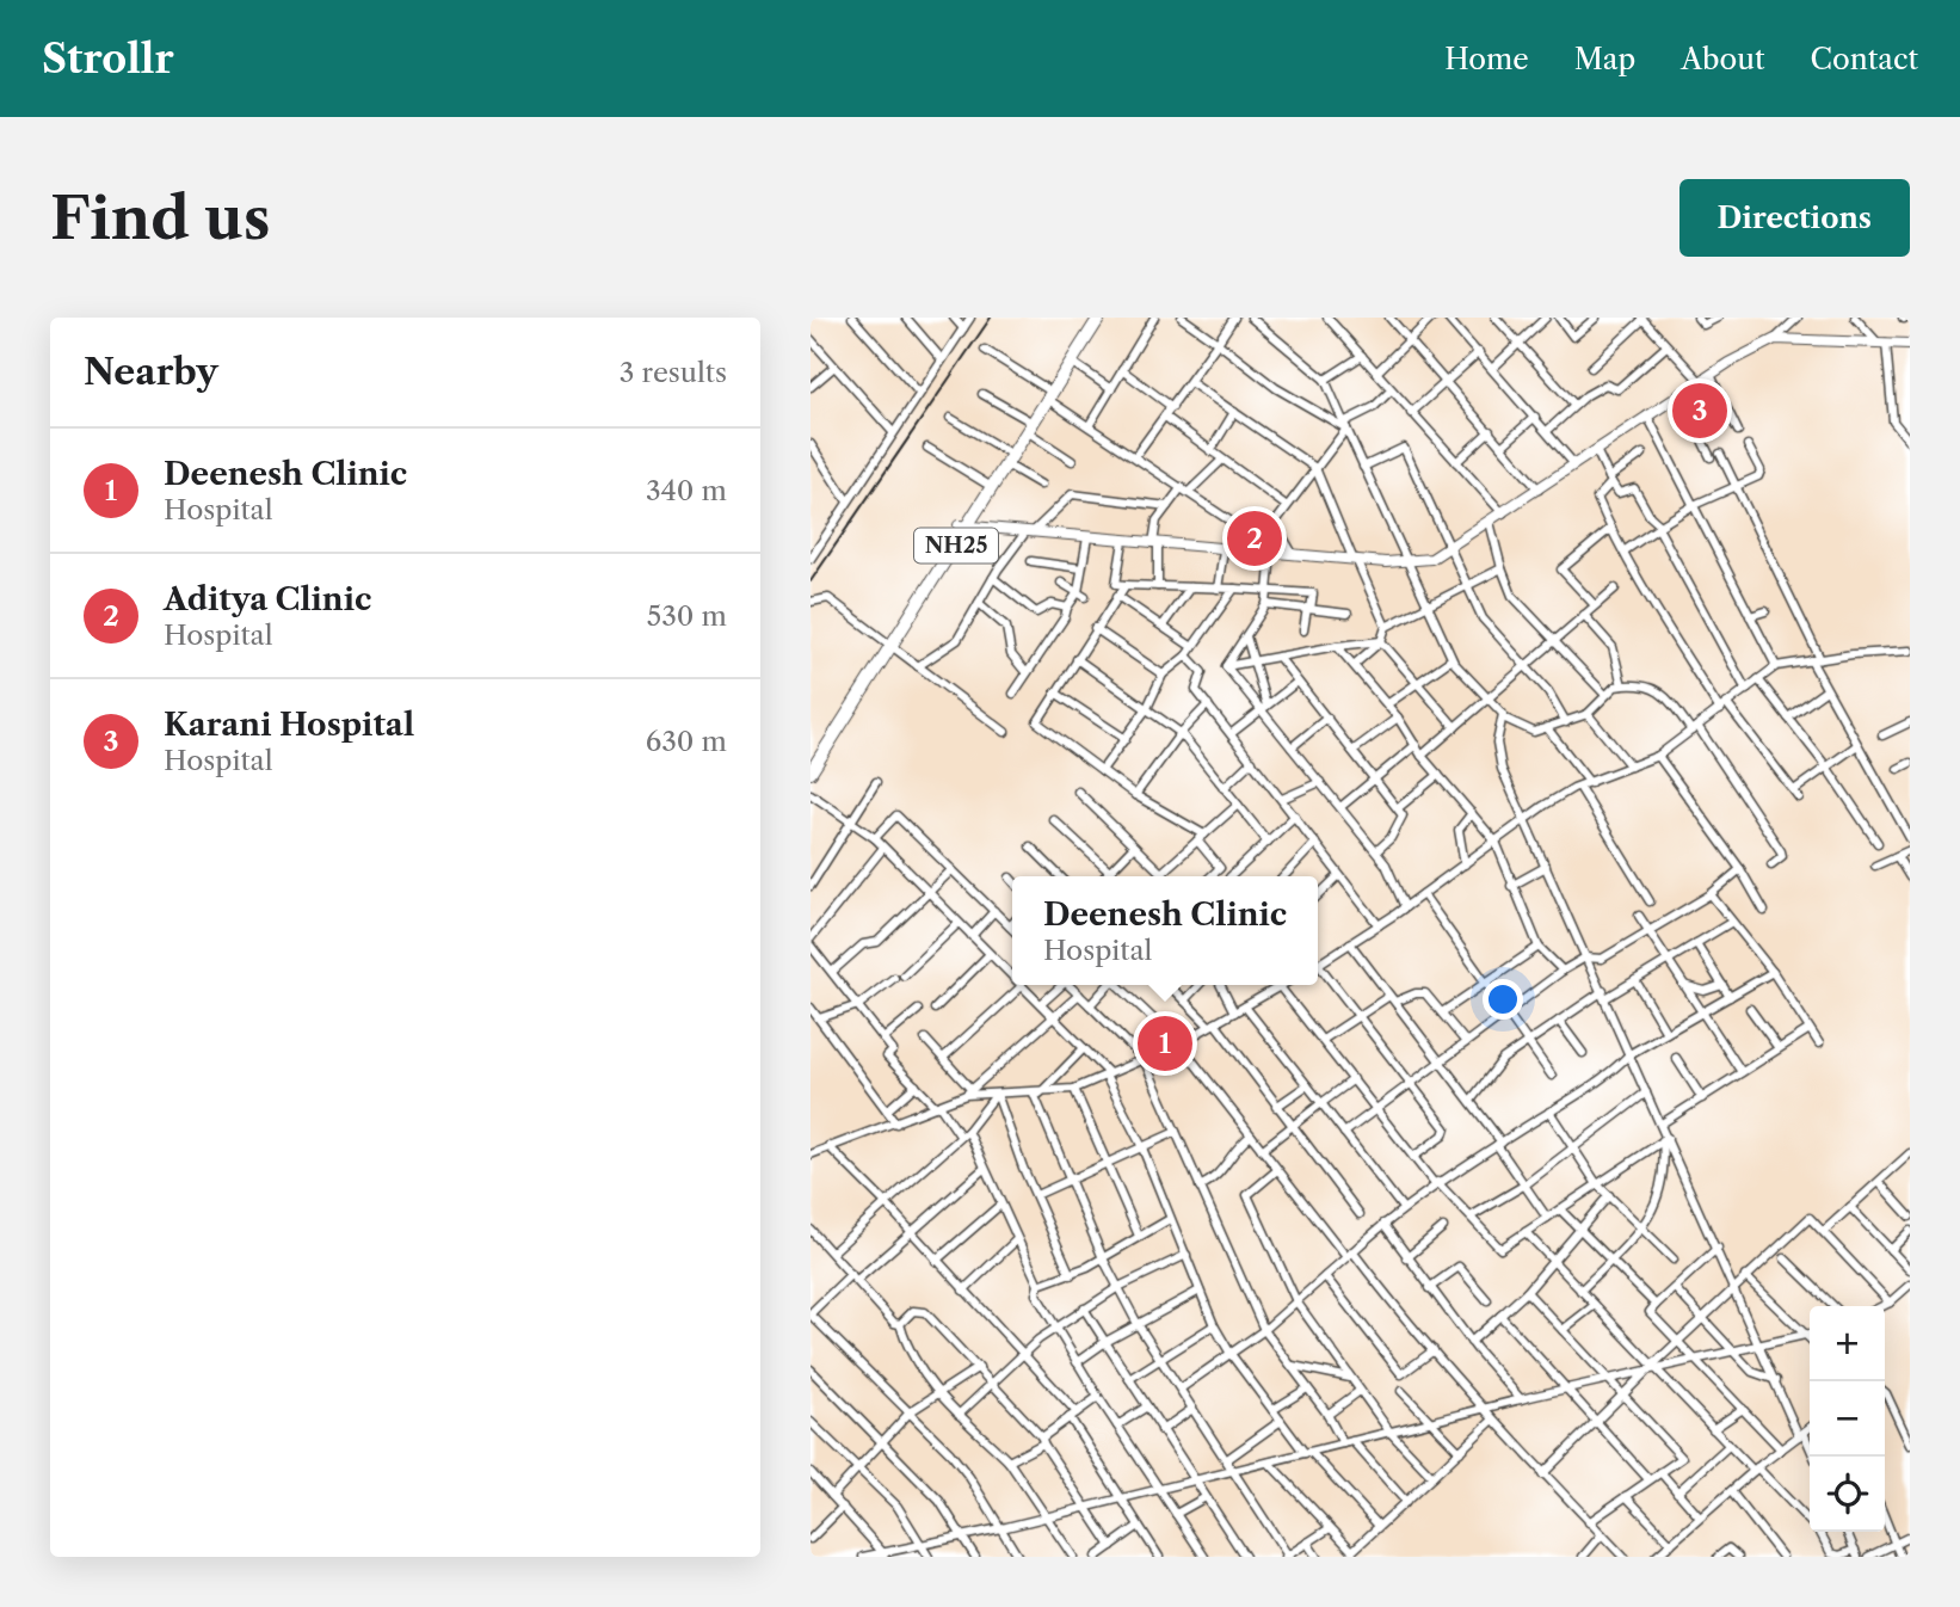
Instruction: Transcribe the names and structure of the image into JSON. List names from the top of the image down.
{
  "streets": {
    "main road": ["NH25"]
  },
  "page": {
    "header": "Strollr",
    "nav": [
      "Home",
      "Map",
      "About",
      "Contact"
    ],
    "buttons": "Directions",
    "title": "Find us",
    "heading": ["Nearby", "3 results"],
    "pins": ["3", "2", "1"],
    "list": [
      {
        "mark": "1",
        "name": "Deenesh Clinic",
        "note": "Hospital",
        "value": "340 m"
      },
      {
        "mark": "2",
        "name": "Aditya Clinic",
        "note": "Hospital",
        "value": "530 m"
      },
      {
        "mark": "3",
        "name": "Karani Hospital",
        "note": "Hospital",
        "value": "630 m"
      }
    ],
    "popup": ["Deenesh Clinic", "Hospital"],
    "map_buttons": ["+", "−"]
  }
}
